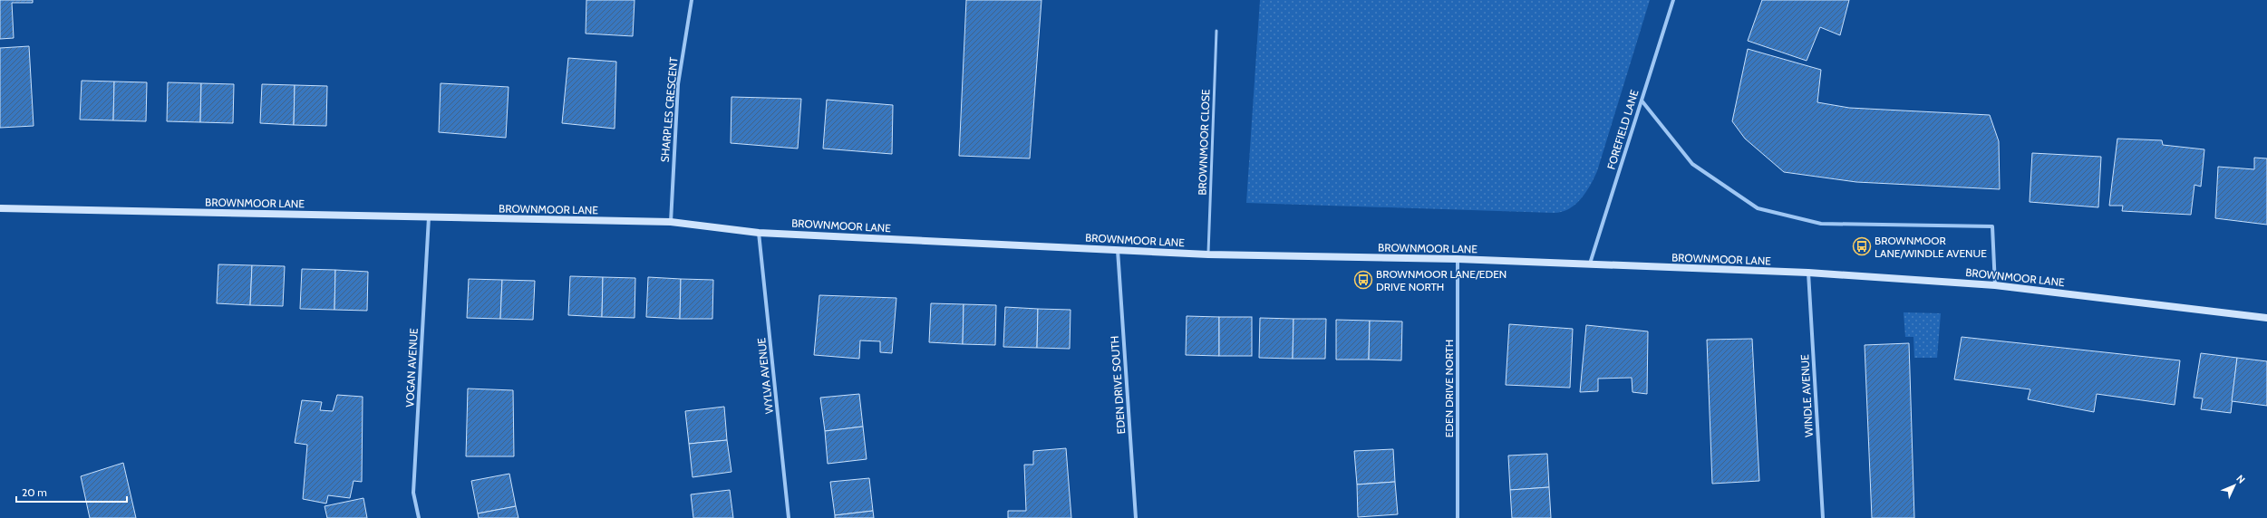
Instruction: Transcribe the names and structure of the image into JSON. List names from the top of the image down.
{
  "streets": {
    "street": [
      "SHARPLES CRESCENT",
      "FOREFIELD LANE",
      "BROWNMOOR LANE",
      "VOGAN AVENUE",
      "WYLVA AVENUE",
      "EDEN DRIVE SOUTH",
      "EDEN DRIVE NORTH",
      "WINDLE AVENUE"
    ],
    "lane": ["BROWNMOOR CLOSE"]
  },
  "crossings": [
    ["SHARPLES CRESCENT", "BROWNMOOR LANE"],
    ["FOREFIELD LANE", "BROWNMOOR LANE"],
    ["BROWNMOOR CLOSE", "BROWNMOOR LANE"],
    ["BROWNMOOR LANE", "VOGAN AVENUE"],
    ["BROWNMOOR LANE", "WYLVA AVENUE"],
    ["BROWNMOOR LANE", "EDEN DRIVE SOUTH"],
    ["BROWNMOOR LANE", "EDEN DRIVE NORTH"],
    ["BROWNMOOR LANE", "WINDLE AVENUE"]
  ],
  "places": {
    "bus stop": ["BROWNMOOR LANE/WINDLE AVENUE", "BROWNMOOR LANE/EDEN DRIVE NORTH"]
  },
  "scale_bar": "20 m",
  "north": "top right"
}
